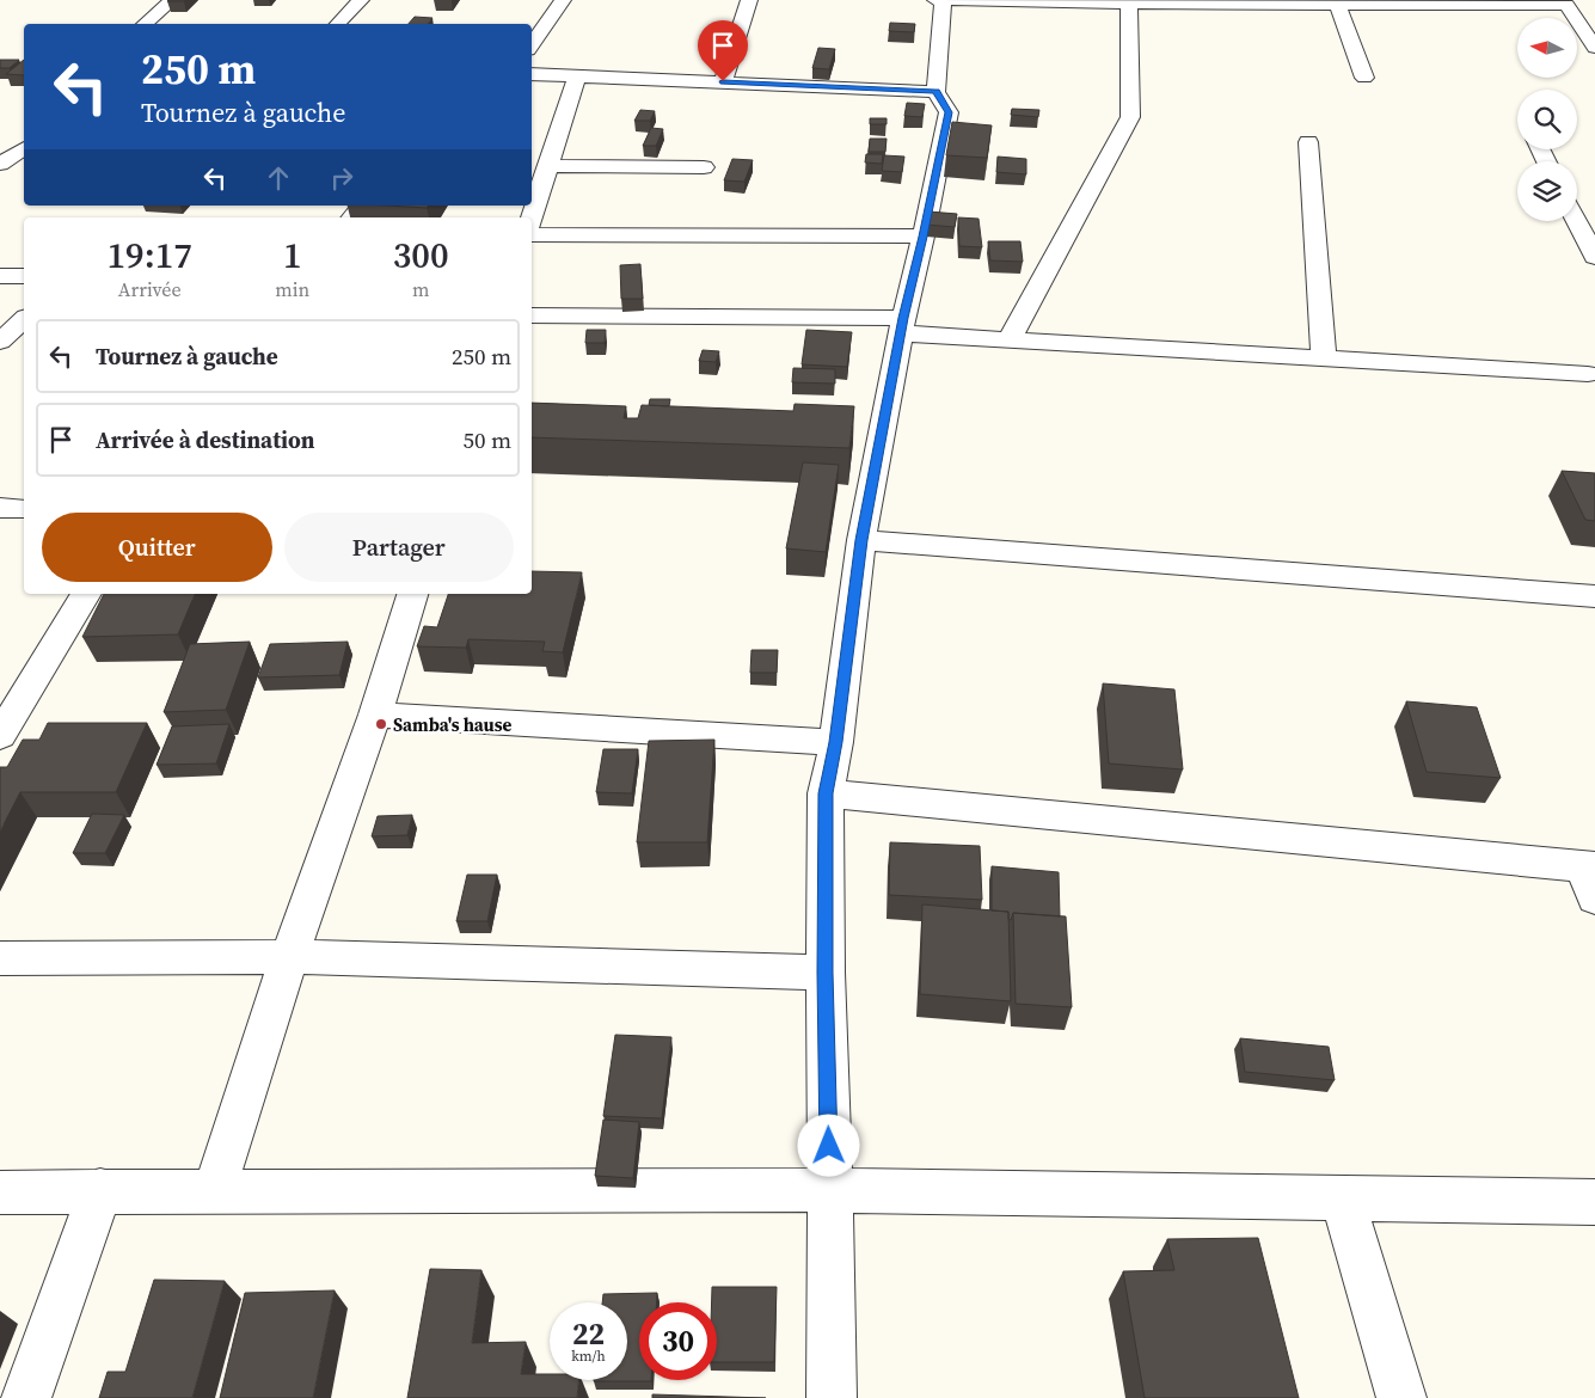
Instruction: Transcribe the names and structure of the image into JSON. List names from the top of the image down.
{
  "places": ["Samba's hause"],
  "north": "left",
  "page": {
    "turn": ["250 m", "Tournez à gauche"],
    "eta": [
      "19:17",
      "Arrivée",
      "1",
      "min",
      "300",
      "m"
    ],
    "list": [
      {
        "name": "Tournez à gauche",
        "value": "250 m"
      },
      {
        "name": "Arrivée à destination",
        "value": "50 m"
      }
    ],
    "buttons": ["Quitter", "Partager"],
    "speed": "22 km/h",
    "limit": "30"
  }
}
